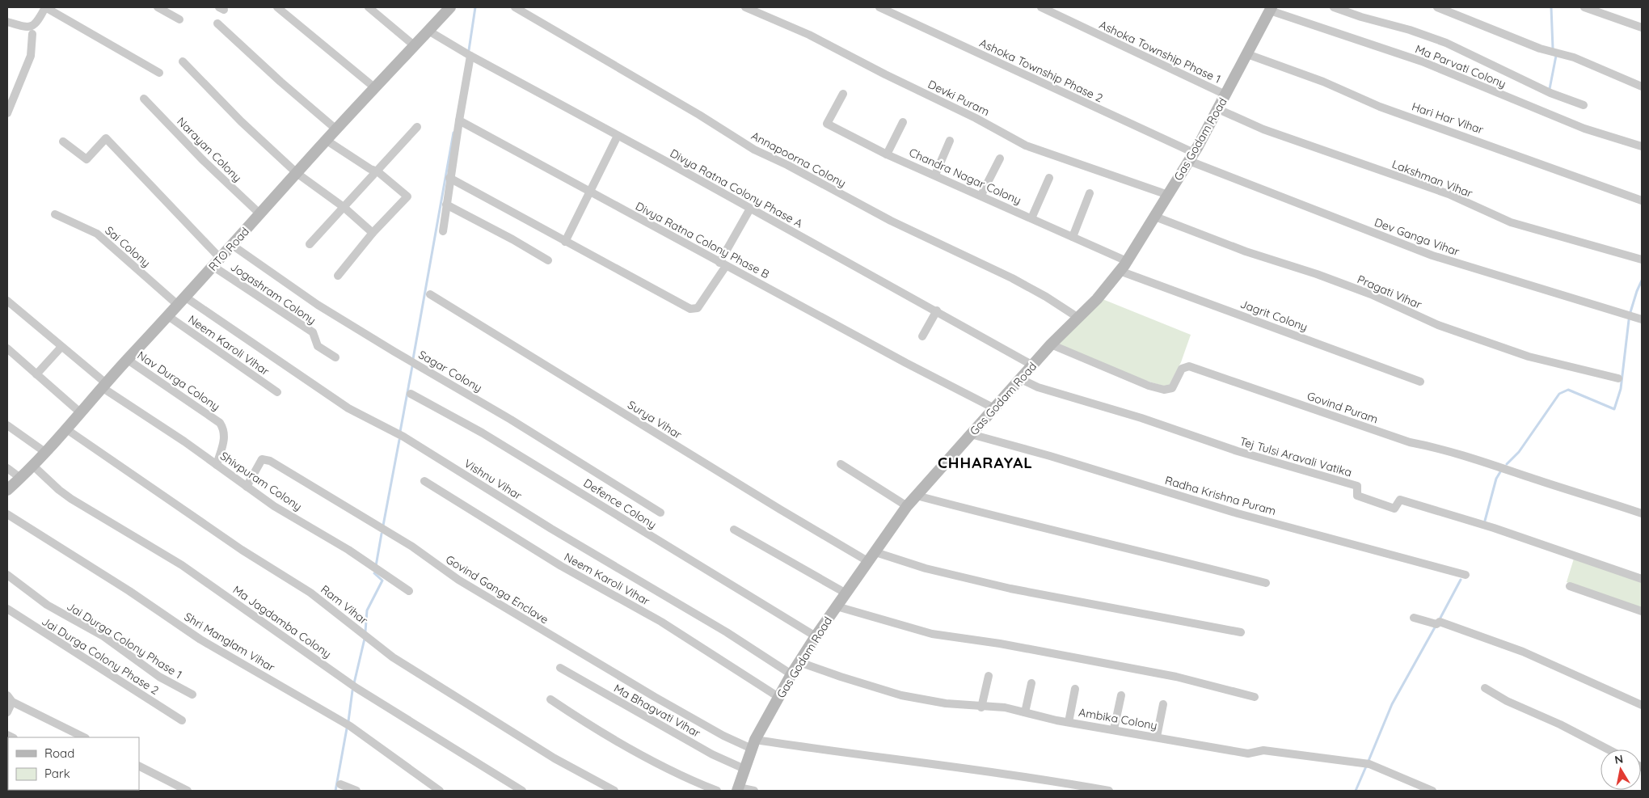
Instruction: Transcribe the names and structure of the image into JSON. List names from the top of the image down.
{
  "streets": {
    "main road": ["Gas Godam Road", "RTO Road"],
    "street": [
      "Ashoka Township Phase 1",
      "Ma Parvati Colony",
      "Ashoka Township Phase 2",
      "Devki Puram",
      "Hari Har Vihar",
      "Narayan Colony",
      "Annapoorna Colony",
      "Chandra Nagar Colony",
      "Lakshman Vihar",
      "Divya Ratna Colony Phase A",
      "Dev Ganga Vihar",
      "Divya Ratna Colony Phase B",
      "Sai Colony",
      "Pragati Vihar",
      "Jogashram Colony",
      "Jagrit Colony",
      "Neem Karoli Vihar",
      "Sagar Colony",
      "Nav Durga Colony",
      "Govind Puram",
      "Surya Vihar",
      "Tej Tulsi Aravali Vatika",
      "Vishnu Vihar",
      "Shivpuram Colony",
      "Radha Krishna Puram",
      "Defence Colony",
      "Govind Ganga Enclave",
      "Ram Vihar",
      "Ma Jagdamba Colony",
      "Jai Durga Colony Phase 1",
      "Shri Manglam Vihar",
      "Jai Durga Colony Phase 2",
      "Ma Bhagvati Vihar",
      "Ambika Colony"
    ]
  },
  "crossings": [
    ["Ashoka Township Phase 1", "Gas Godam Road"],
    ["Ma Parvati Colony", "Gas Godam Road"],
    ["Ashoka Township Phase 2", "Gas Godam Road"],
    ["Ashoka Township Phase 2", "Dev Ganga Vihar"],
    ["Devki Puram", "Gas Godam Road"],
    ["Hari Har Vihar", "Gas Godam Road"],
    ["Gas Godam Road", "Annapoorna Colony"],
    ["Gas Godam Road", "Chandra Nagar Colony"],
    ["Gas Godam Road", "Lakshman Vihar"],
    ["Gas Godam Road", "Divya Ratna Colony Phase A"],
    ["Gas Godam Road", "Dev Ganga Vihar"],
    ["Gas Godam Road", "Divya Ratna Colony Phase B"],
    ["Gas Godam Road", "Pragati Vihar"],
    ["Gas Godam Road", "Jagrit Colony"],
    ["Gas Godam Road", "Neem Karoli Vihar"],
    ["Gas Godam Road", "Govind Puram"],
    ["Gas Godam Road", "Surya Vihar"],
    ["Gas Godam Road", "Tej Tulsi Aravali Vatika"],
    ["Gas Godam Road", "Vishnu Vihar"],
    ["Gas Godam Road", "Radha Krishna Puram"],
    ["Gas Godam Road", "Defence Colony"],
    ["Gas Godam Road", "Govind Ganga Enclave"],
    ["Gas Godam Road", "Ma Bhagvati Vihar"],
    ["Gas Godam Road", "Ambika Colony"],
    ["Narayan Colony", "RTO Road"],
    ["Divya Ratna Colony Phase A", "RTO Road"],
    ["Sai Colony", "RTO Road"],
    ["RTO Road", "Jogashram Colony"],
    ["RTO Road", "Neem Karoli Vihar"],
    ["RTO Road", "Sagar Colony"],
    ["RTO Road", "Nav Durga Colony"],
    ["RTO Road", "Vishnu Vihar"],
    ["RTO Road", "Shivpuram Colony"],
    ["RTO Road", "Ram Vihar"],
    ["RTO Road", "Ma Jagdamba Colony"],
    ["Nav Durga Colony", "Shivpuram Colony"],
    ["Shivpuram Colony", "Govind Ganga Enclave"]
  ],
  "districts": ["CHHARAYAL"],
  "legend": ["Road", "Park"],
  "north": "top"
}
